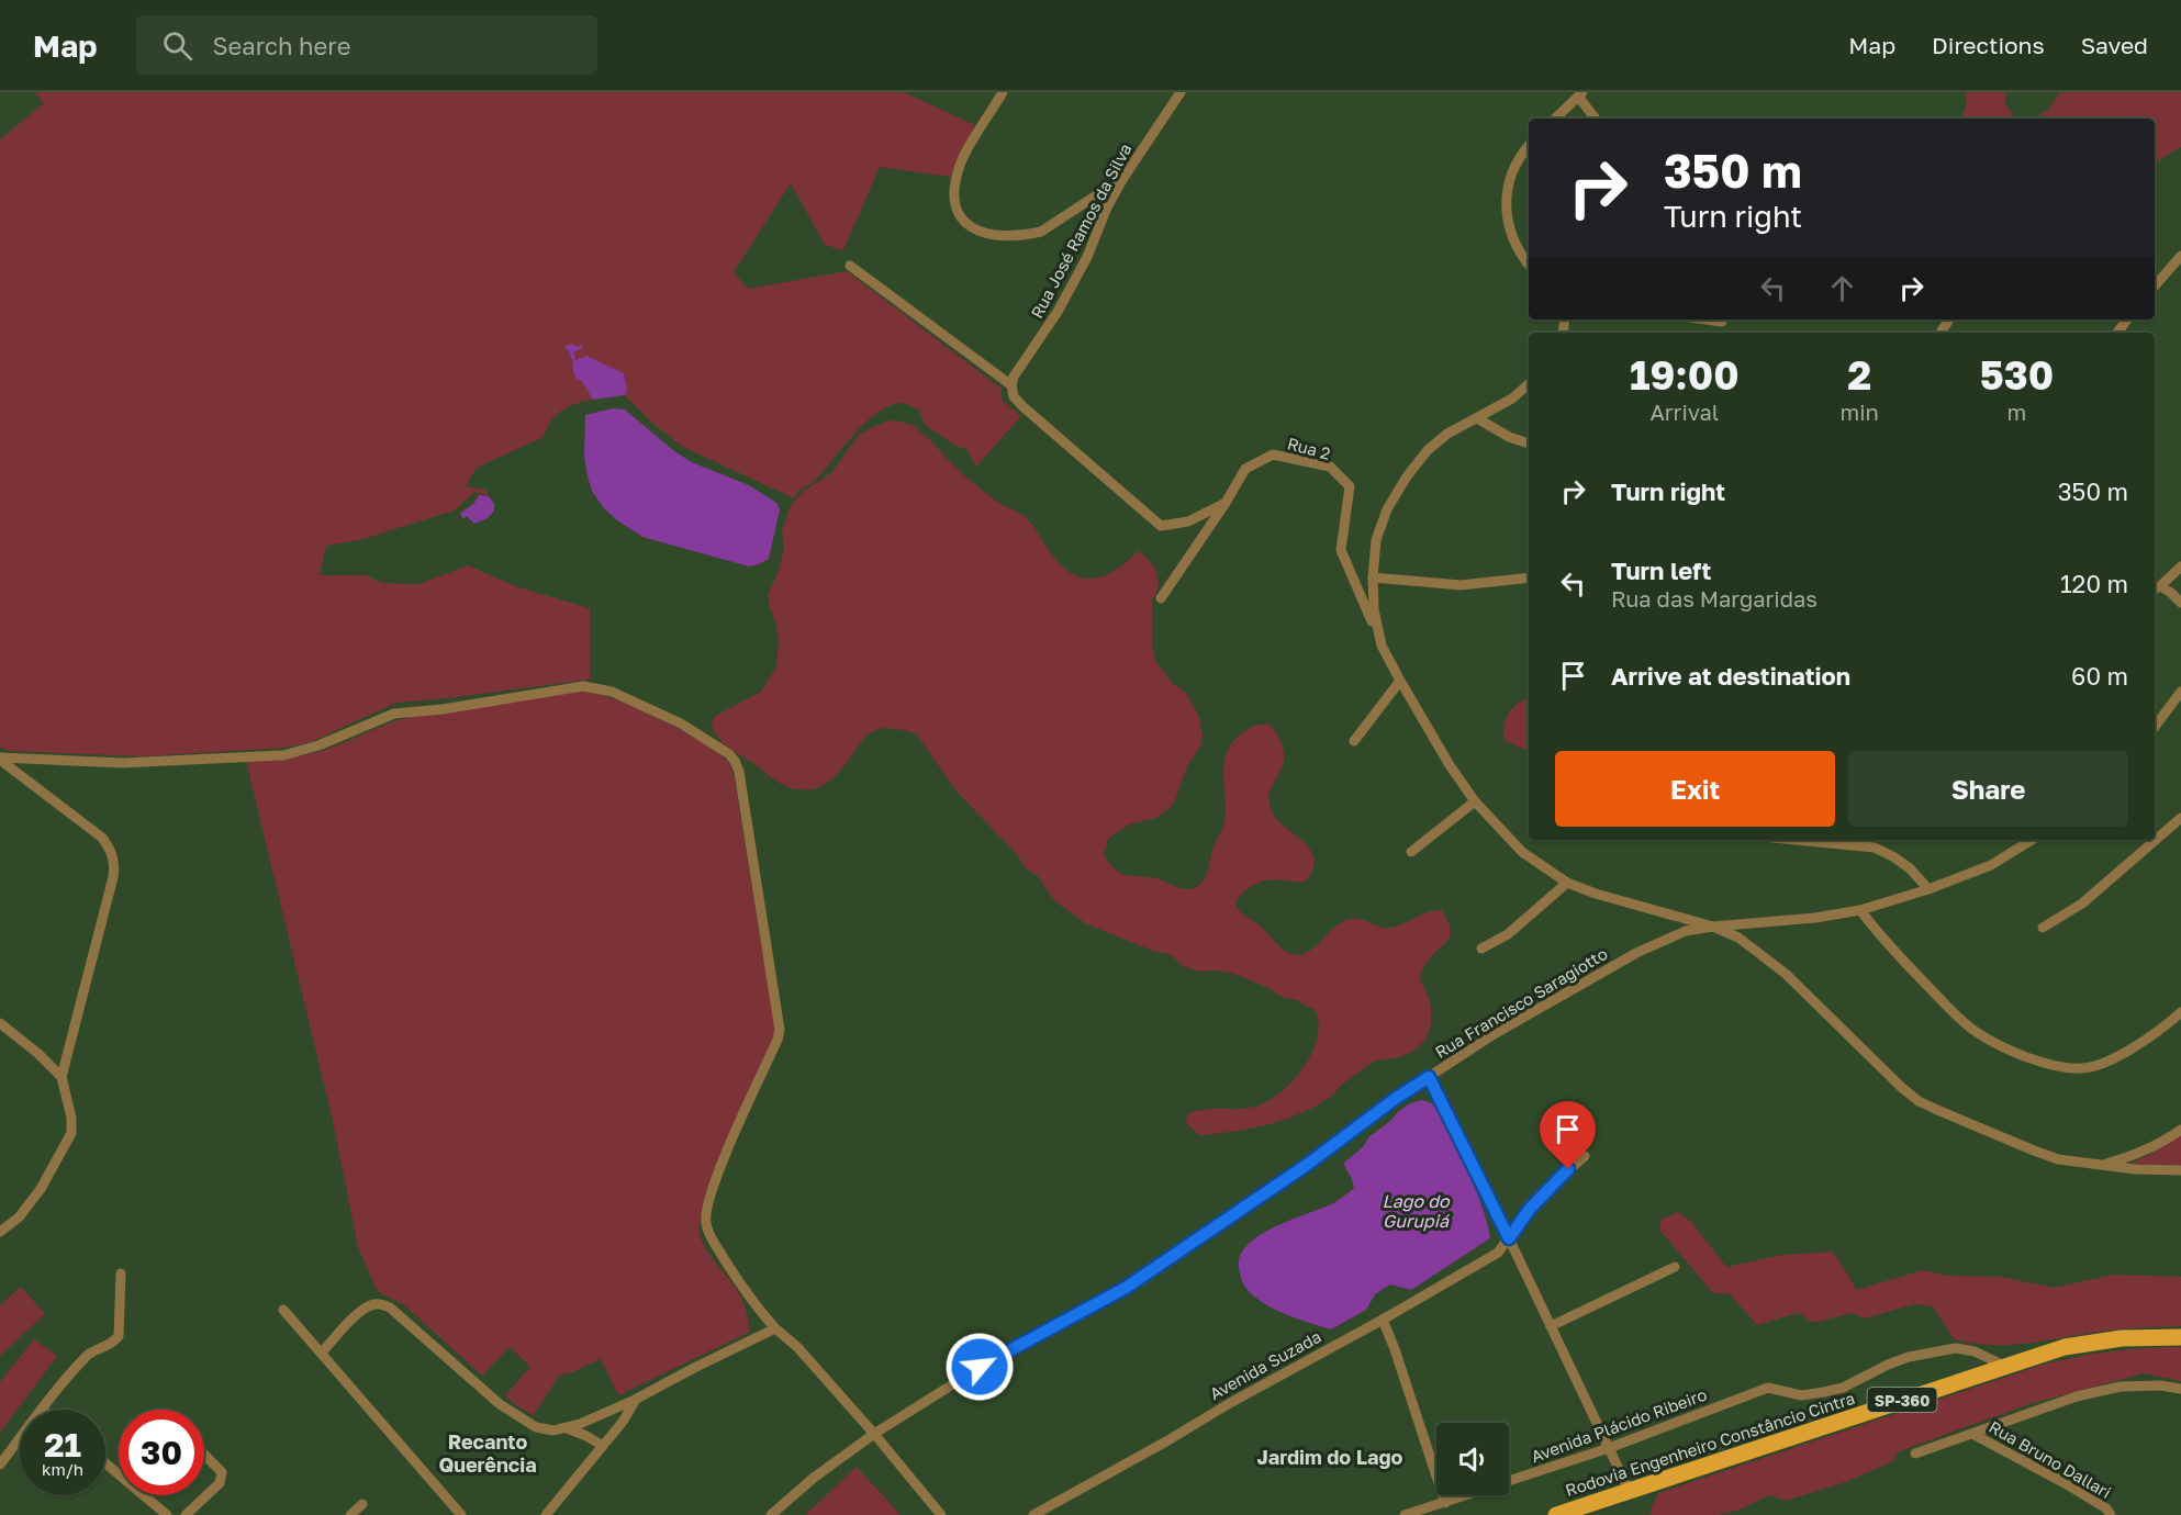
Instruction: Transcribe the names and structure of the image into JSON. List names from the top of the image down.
{
  "streets": {
    "main road": ["SP-360", "Rodovia Engenheiro Constâncio Cintra"],
    "street": [
      "Rua José Ramos da Silva",
      "Rua 2",
      "Rua Francisco Saragiotto",
      "Avenida Suzada",
      "Avenida Plácido Ribeiro",
      "Rua Bruno Dallari"
    ]
  },
  "crossings": [
    ["Avenida Plácido Ribeiro", "Rodovia Engenheiro Constâncio Cintra"]
  ],
  "districts": ["Recanto Querência", "Jardim do Lago"],
  "water": ["Lago do Gurupiá"],
  "page": {
    "header": "Map",
    "search": "Search here",
    "nav": ["Map", "Directions", "Saved"],
    "turn": ["350 m", "Turn right"],
    "eta": [
      "19:00",
      "Arrival",
      "2",
      "min",
      "530",
      "m"
    ],
    "list": [
      {
        "name": "Turn right",
        "value": "350 m"
      },
      {
        "name": "Turn left",
        "note": "Rua das Margaridas",
        "value": "120 m"
      },
      {
        "name": "Arrive at destination",
        "value": "60 m"
      }
    ],
    "buttons": ["Exit", "Share"],
    "speed": "21 km/h",
    "limit": "30"
  }
}
